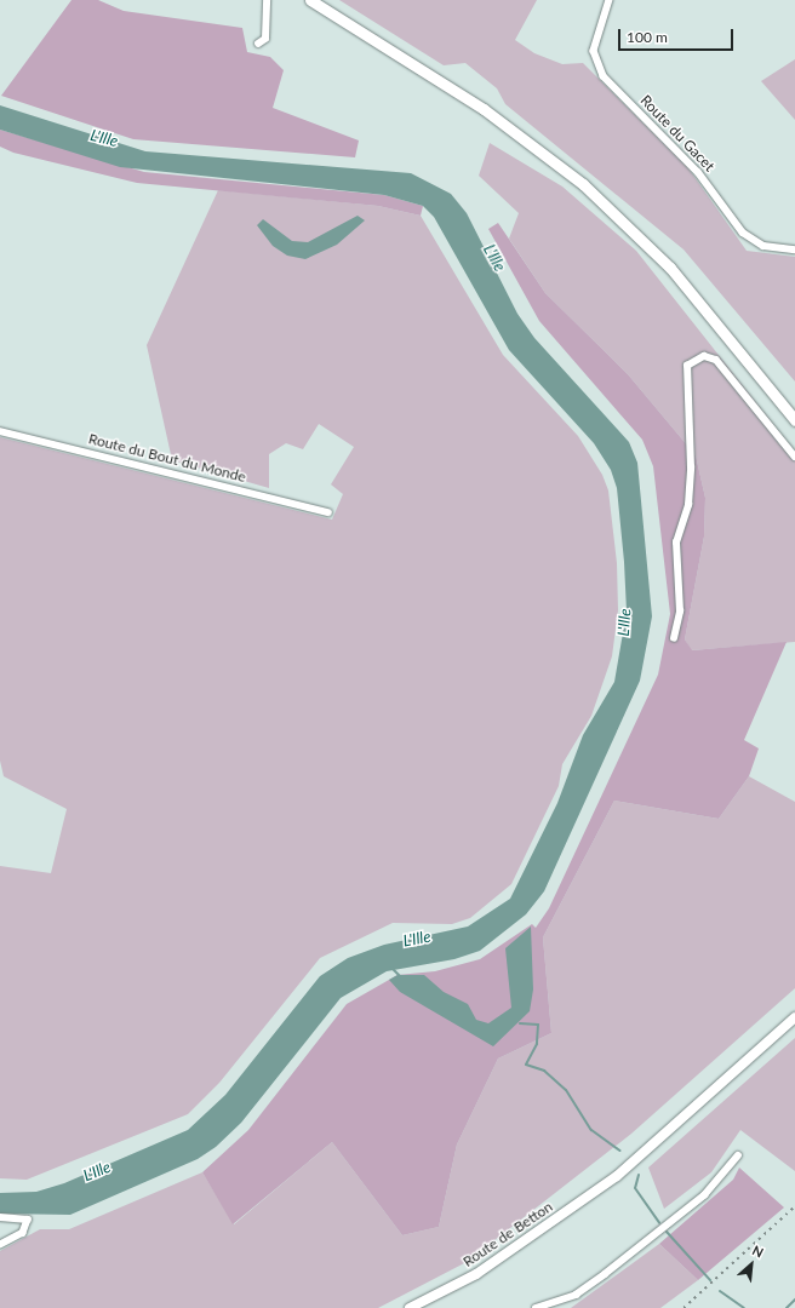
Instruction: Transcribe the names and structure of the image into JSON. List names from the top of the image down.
{
  "streets": {
    "main road": ["Route de Betton"],
    "street": ["Route du Gacet", "Route du Bout du Monde"]
  },
  "water": ["L'Ille"],
  "scale_bar": "100 m",
  "north": "top right"
}
